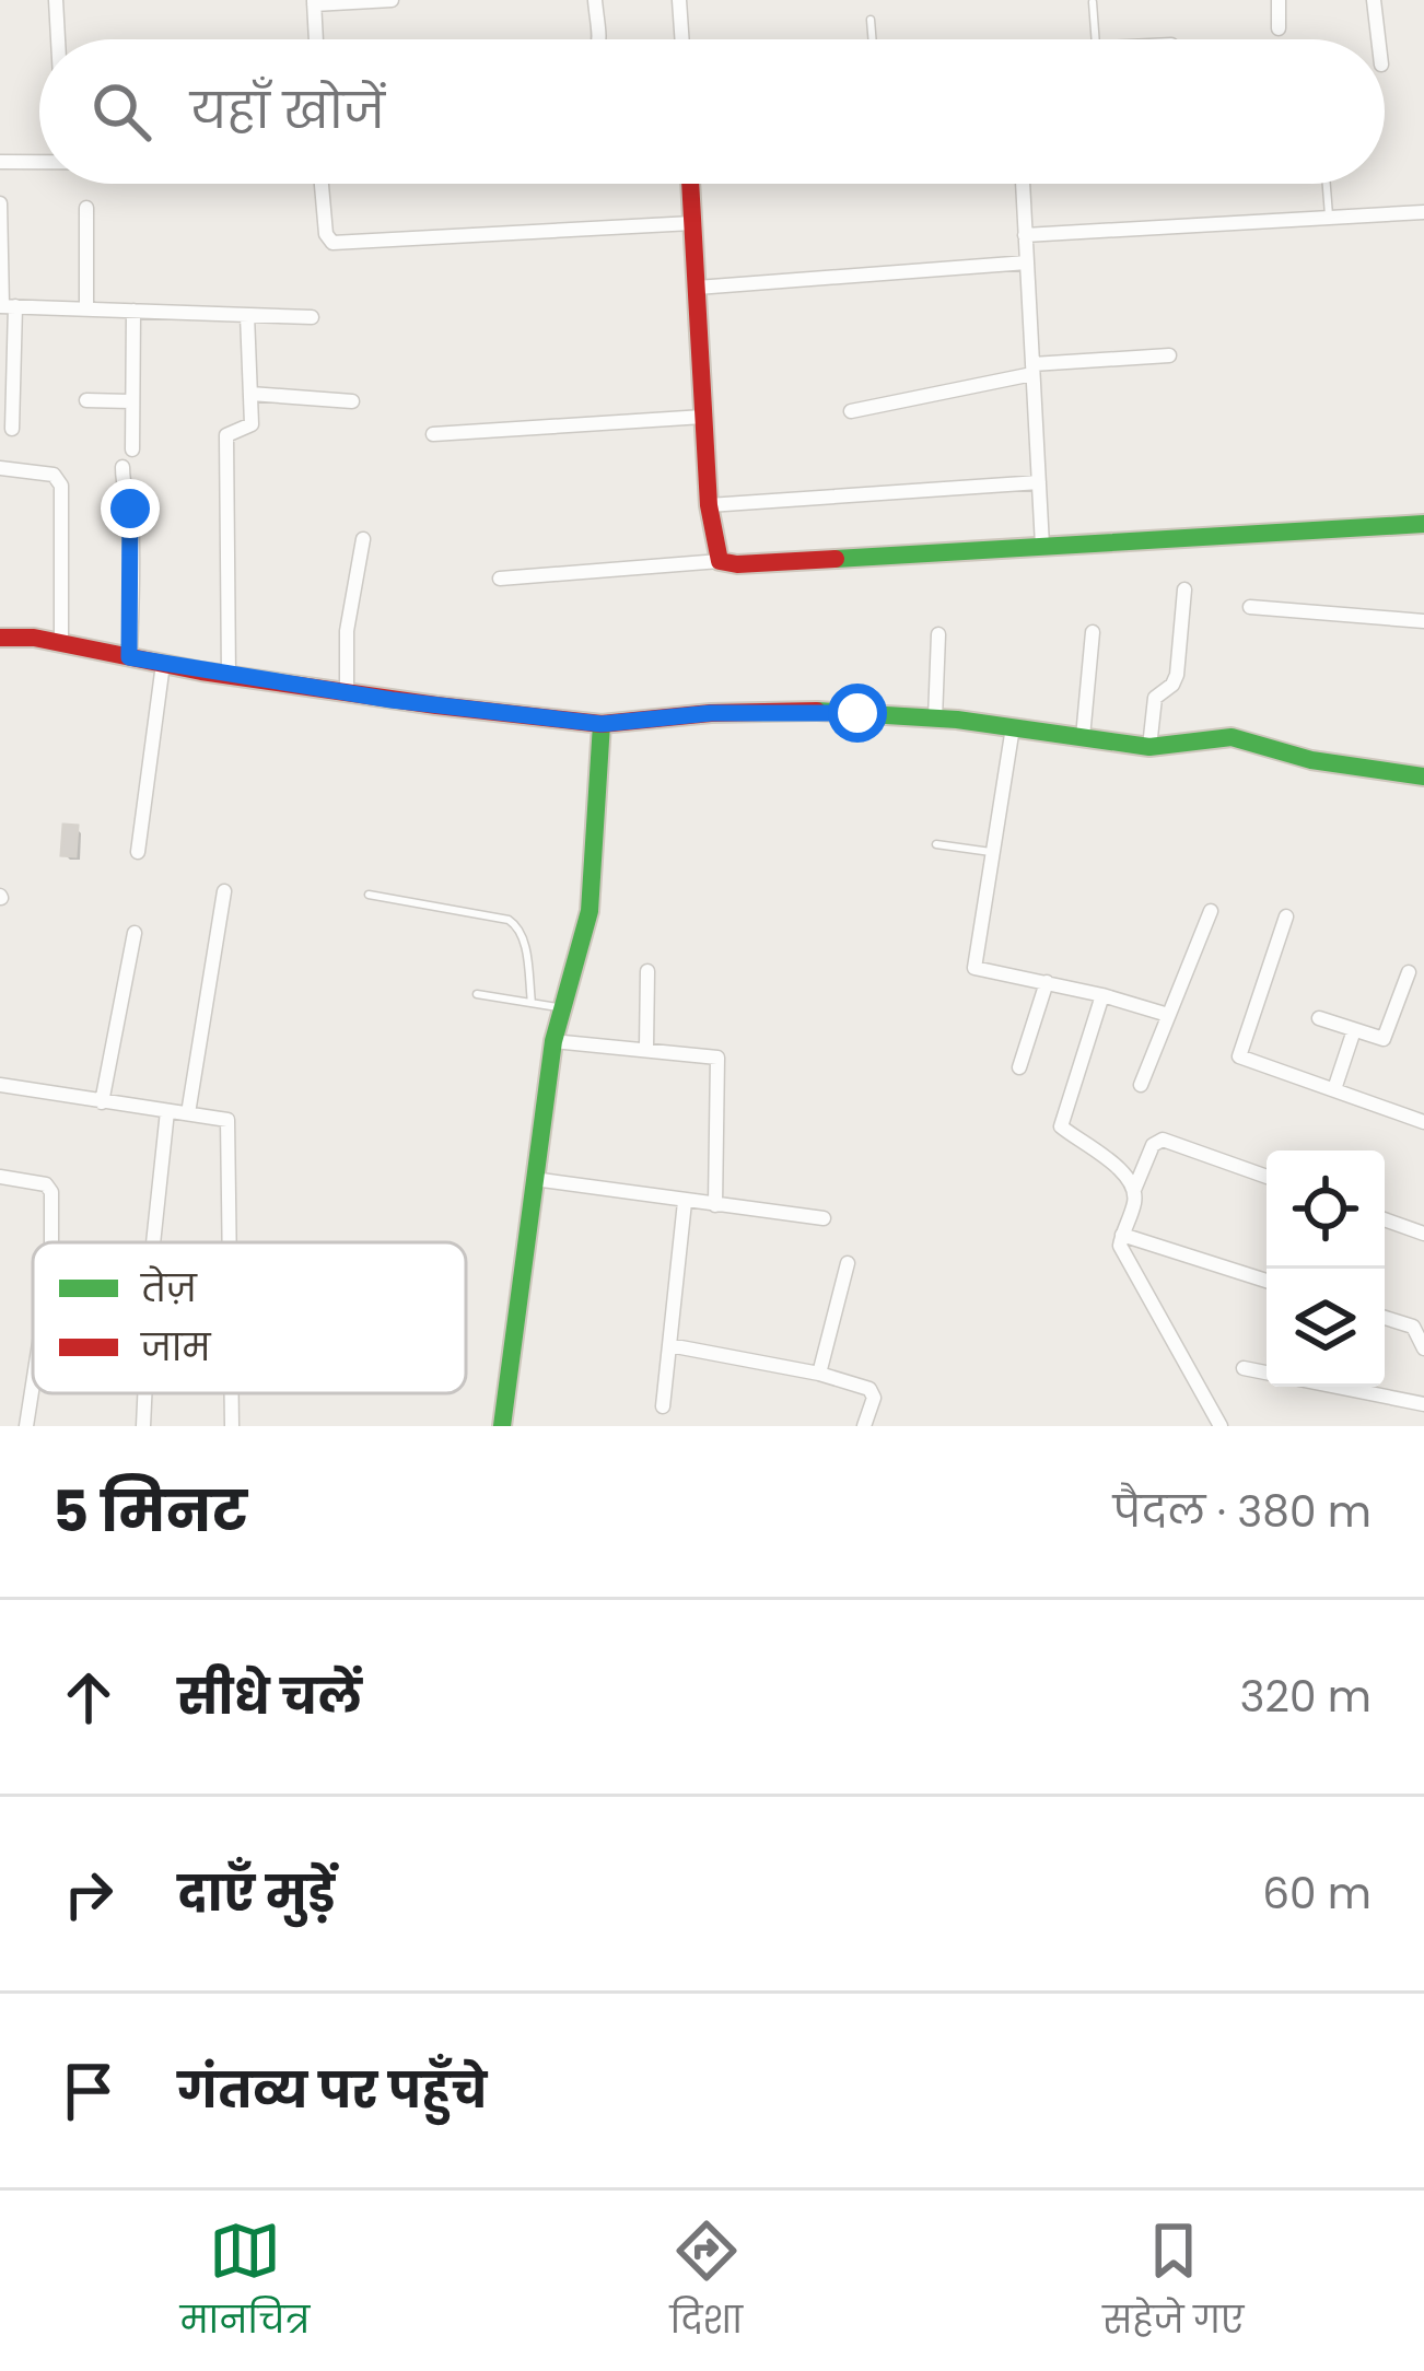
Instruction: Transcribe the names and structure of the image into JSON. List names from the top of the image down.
{
  "legend": ["तेज़", "जाम"],
  "page": {
    "search": "यहाँ खोजें",
    "heading": ["5 मिनट", "पैदल · 380 m"],
    "list": [
      ["सीधे चलें", "320 m"],
      ["दाएँ मुड़ें", "60 m"],
      "गंतव्य पर पहुँचे"
    ],
    "nav": ["मानचित्र", "दिशा", "सहेजे गए"]
  }
}
